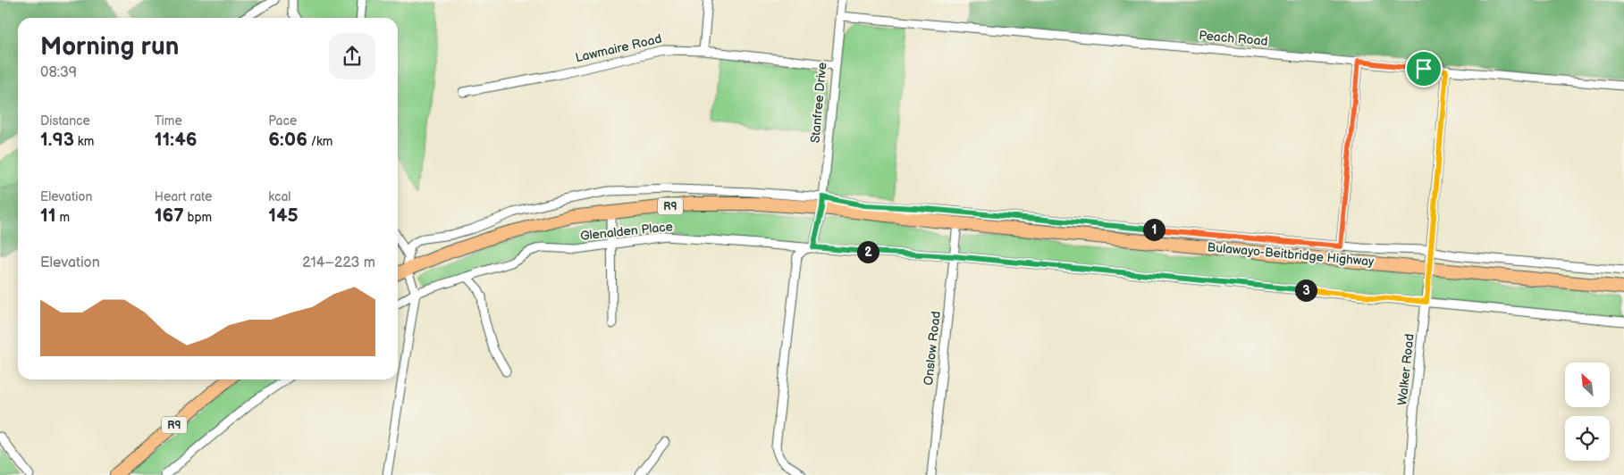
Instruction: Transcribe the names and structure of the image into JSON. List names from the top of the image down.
{
  "streets": {
    "highway": ["R9", "Bulawayo-Beitbridge Highway"],
    "street": [
      "Peach Road",
      "Lawmaire Road",
      "Stanfree Drive",
      "Glenalden Place",
      "Onslow Road",
      "Walker Road"
    ]
  },
  "crossings": [
    ["Peach Road", "Stanfree Drive"],
    ["Peach Road", "Walker Road"],
    ["Lawmaire Road", "Stanfree Drive"],
    ["Stanfree Drive", "R9"],
    ["Stanfree Drive", "Glenalden Place"],
    ["R9", "Bulawayo-Beitbridge Highway"],
    ["R9", "Onslow Road"],
    ["Glenalden Place", "Onslow Road"],
    ["Glenalden Place", "Walker Road"],
    ["Bulawayo-Beitbridge Highway", "Onslow Road"],
    ["Bulawayo-Beitbridge Highway", "Walker Road"]
  ],
  "north": "top left",
  "page": {
    "heading": ["Morning run", "08:39"],
    "stats": [
      ["Distance", "1.93 km"],
      ["Time", "11:46"],
      ["Pace", "6:06 /km"],
      ["Elevation", "11 m"],
      ["Heart rate", "167 bpm"],
      ["kcal", "145"]
    ],
    "pins": ["1", "2", "3"],
    "chart": ["Elevation", "214–223 m"]
  }
}
